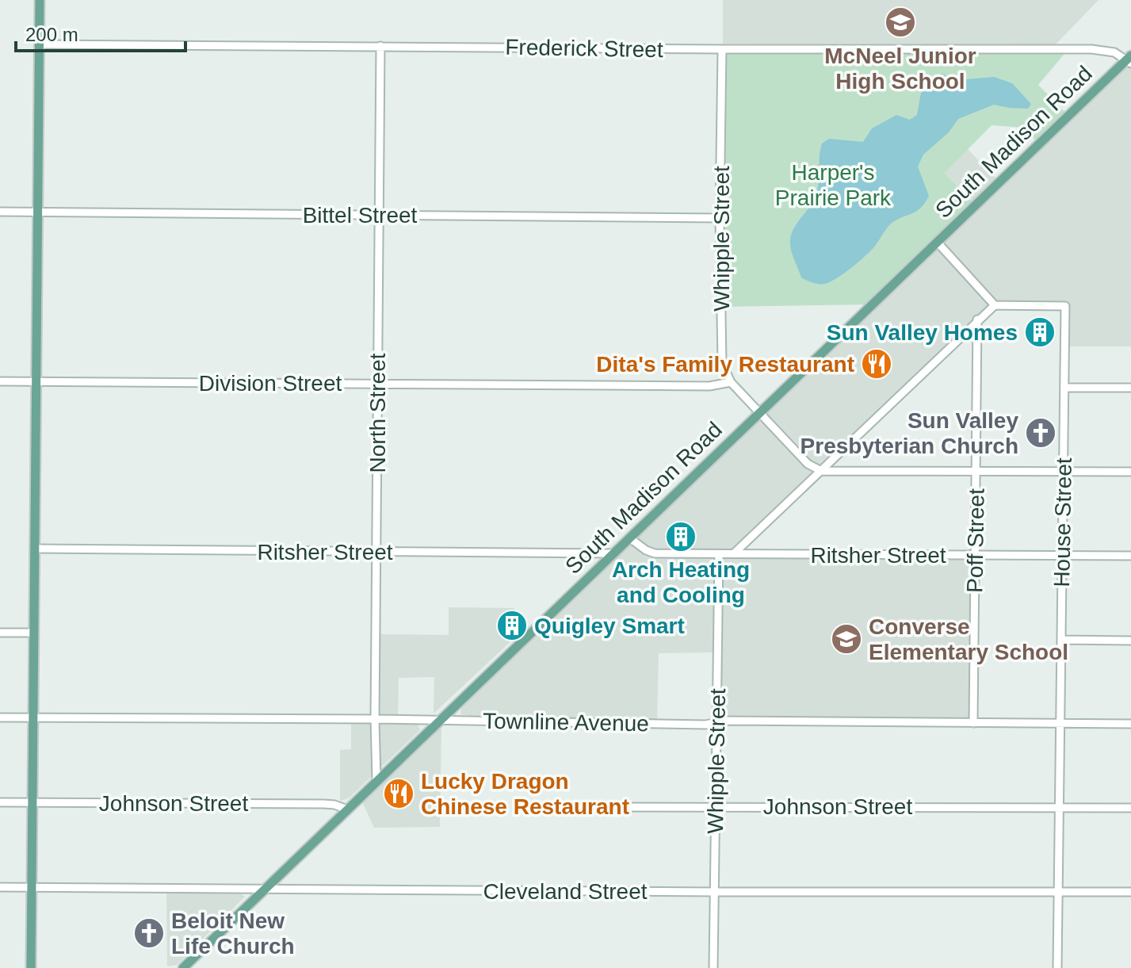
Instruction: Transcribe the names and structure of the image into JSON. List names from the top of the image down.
{
  "streets": {
    "main road": ["South Madison Road"],
    "street": [
      "Frederick Street",
      "Bittel Street",
      "Whipple Street",
      "Division Street",
      "North Street",
      "House Street",
      "Poff Street",
      "Ritsher Street",
      "Townline Avenue",
      "Johnson Street",
      "Cleveland Street"
    ]
  },
  "crossings": [
    ["Frederick Street", "South Madison Road"],
    ["Frederick Street", "Whipple Street"],
    ["Frederick Street", "North Street"],
    ["South Madison Road", "Whipple Street"],
    ["South Madison Road", "North Street"],
    ["South Madison Road", "Ritsher Street"],
    ["South Madison Road", "Townline Avenue"],
    ["South Madison Road", "Johnson Street"],
    ["South Madison Road", "Cleveland Street"],
    ["Bittel Street", "Whipple Street"],
    ["Bittel Street", "North Street"],
    ["Whipple Street", "Division Street"],
    ["Whipple Street", "Ritsher Street"],
    ["Whipple Street", "Townline Avenue"],
    ["Whipple Street", "Johnson Street"],
    ["Whipple Street", "Cleveland Street"],
    ["Division Street", "North Street"],
    ["North Street", "Ritsher Street"],
    ["North Street", "Townline Avenue"],
    ["House Street", "Ritsher Street"],
    ["House Street", "Townline Avenue"],
    ["House Street", "Johnson Street"],
    ["House Street", "Cleveland Street"],
    ["Poff Street", "Ritsher Street"],
    ["Poff Street", "Townline Avenue"]
  ],
  "parks": ["Harper's Prairie Park"],
  "places": {
    "school or university": ["McNeel Junior High School", "Converse Elementary School"],
    "building": ["Sun Valley Homes", "Arch Heating and Cooling", "Quigley Smart"],
    "restaurant": ["Dita's Family Restaurant", "Lucky Dragon Chinese Restaurant"],
    "church": ["Sun Valley Presbyterian Church", "Beloit New Life Church"]
  },
  "scale_bar": "200 m"
}
